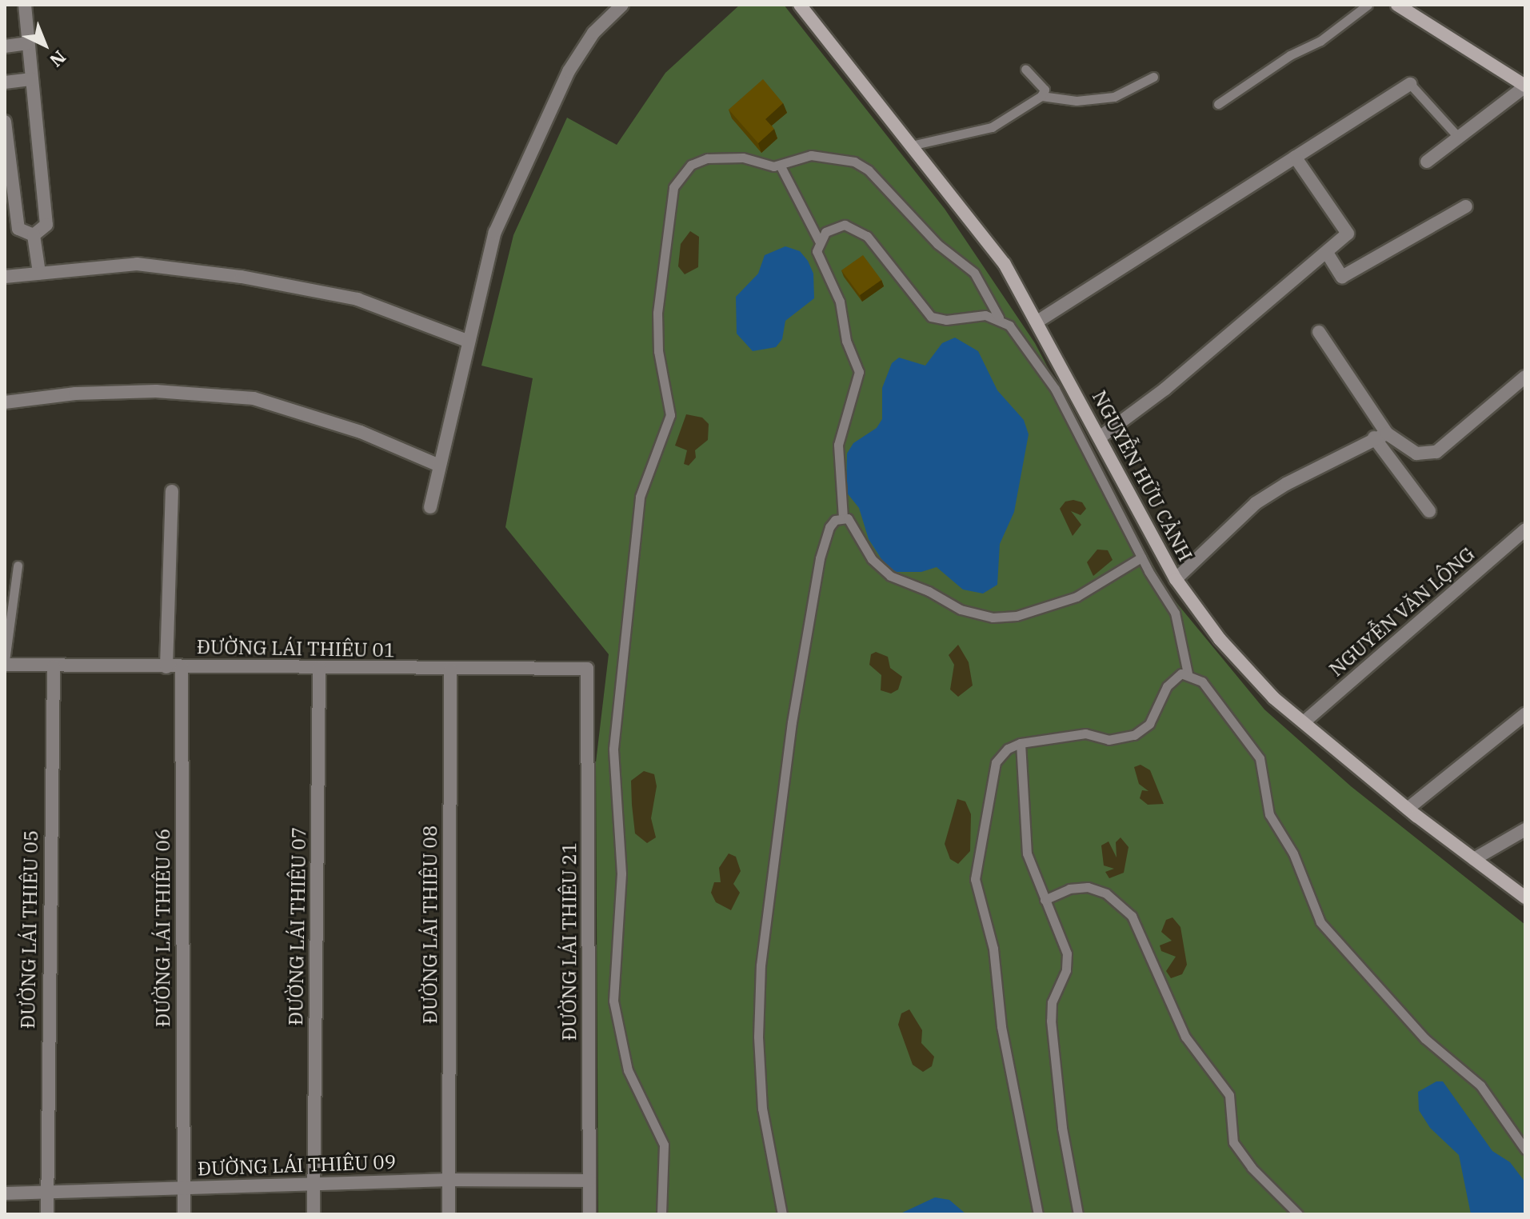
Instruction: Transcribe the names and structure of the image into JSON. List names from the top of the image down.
{
  "streets": {
    "street": [
      "NGUYỄN HỮU CẢNH",
      "NGUYỄN VĂN LỘNG",
      "ĐƯỜNG LÁI THIÊU 01",
      "ĐƯỜNG LÁI THIÊU 08",
      "ĐƯỜNG LÁI THIÊU 07",
      "ĐƯỜNG LÁI THIÊU 06",
      "ĐƯỜNG LÁI THIÊU 05",
      "ĐƯỜNG LÁI THIÊU 21",
      "ĐƯỜNG LÁI THIÊU 09"
    ]
  },
  "crossings": [
    ["NGUYỄN HỮU CẢNH", "NGUYỄN VĂN LỘNG"],
    ["ĐƯỜNG LÁI THIÊU 01", "ĐƯỜNG LÁI THIÊU 08"],
    ["ĐƯỜNG LÁI THIÊU 01", "ĐƯỜNG LÁI THIÊU 07"],
    ["ĐƯỜNG LÁI THIÊU 01", "ĐƯỜNG LÁI THIÊU 06"],
    ["ĐƯỜNG LÁI THIÊU 01", "ĐƯỜNG LÁI THIÊU 05"],
    ["ĐƯỜNG LÁI THIÊU 01", "ĐƯỜNG LÁI THIÊU 21"],
    ["ĐƯỜNG LÁI THIÊU 08", "ĐƯỜNG LÁI THIÊU 09"],
    ["ĐƯỜNG LÁI THIÊU 07", "ĐƯỜNG LÁI THIÊU 09"],
    ["ĐƯỜNG LÁI THIÊU 06", "ĐƯỜNG LÁI THIÊU 09"],
    ["ĐƯỜNG LÁI THIÊU 05", "ĐƯỜNG LÁI THIÊU 09"],
    ["ĐƯỜNG LÁI THIÊU 21", "ĐƯỜNG LÁI THIÊU 09"]
  ],
  "north": "bottom right"
}
